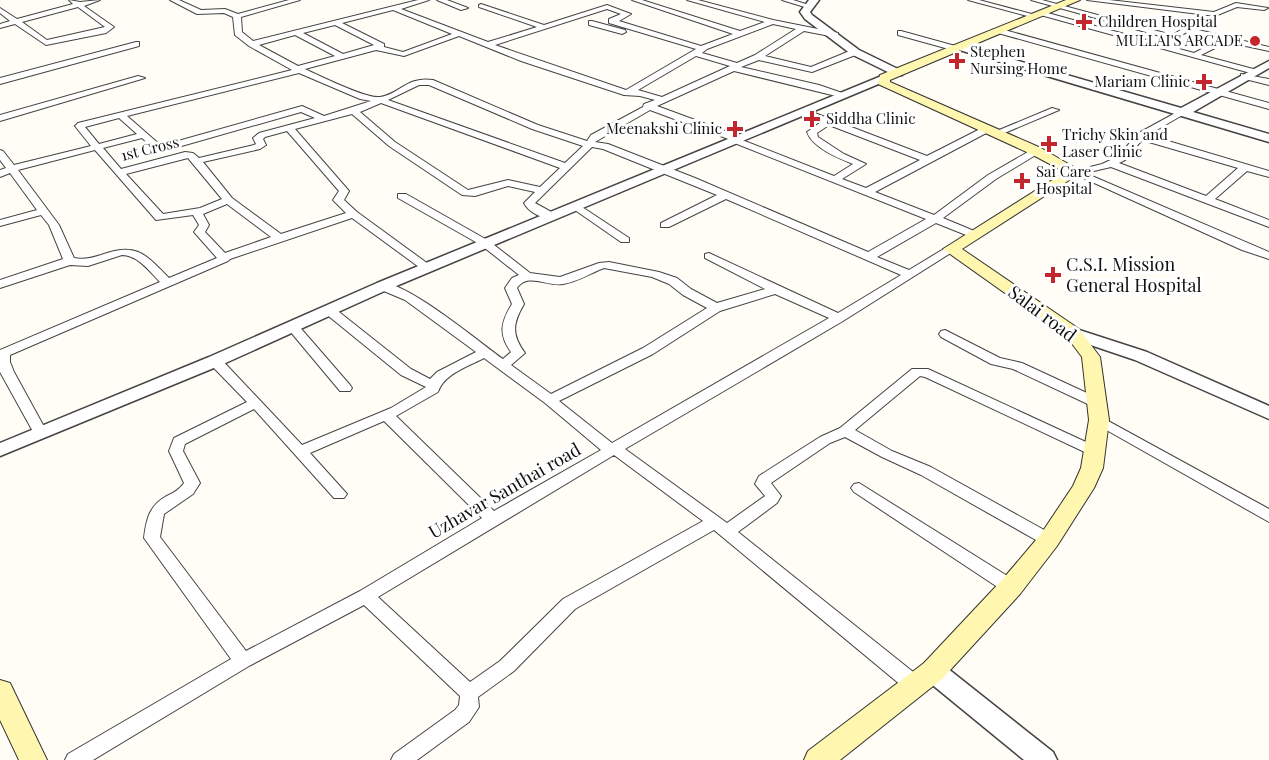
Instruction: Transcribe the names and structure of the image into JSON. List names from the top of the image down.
{
  "streets": {
    "main road": ["Salai road"],
    "street": ["1st Cross", "Uzhavar Santhai road"]
  },
  "crossings": [
    ["1st Cross", "Uzhavar Santhai road"],
    ["Salai road", "Uzhavar Santhai road"]
  ],
  "places": {
    "health": [
      "Children Hospital",
      "Stephen Nursing Home",
      "Mariam Clinic",
      "Siddha Clinic",
      "Meenakshi Clinic",
      "Trichy Skin and Laser Clinic",
      "Sai Care Hospital",
      "C.S.I. Mission General Hospital"
    ],
    "other": ["MULLAI'S ARCADE"]
  }
}
